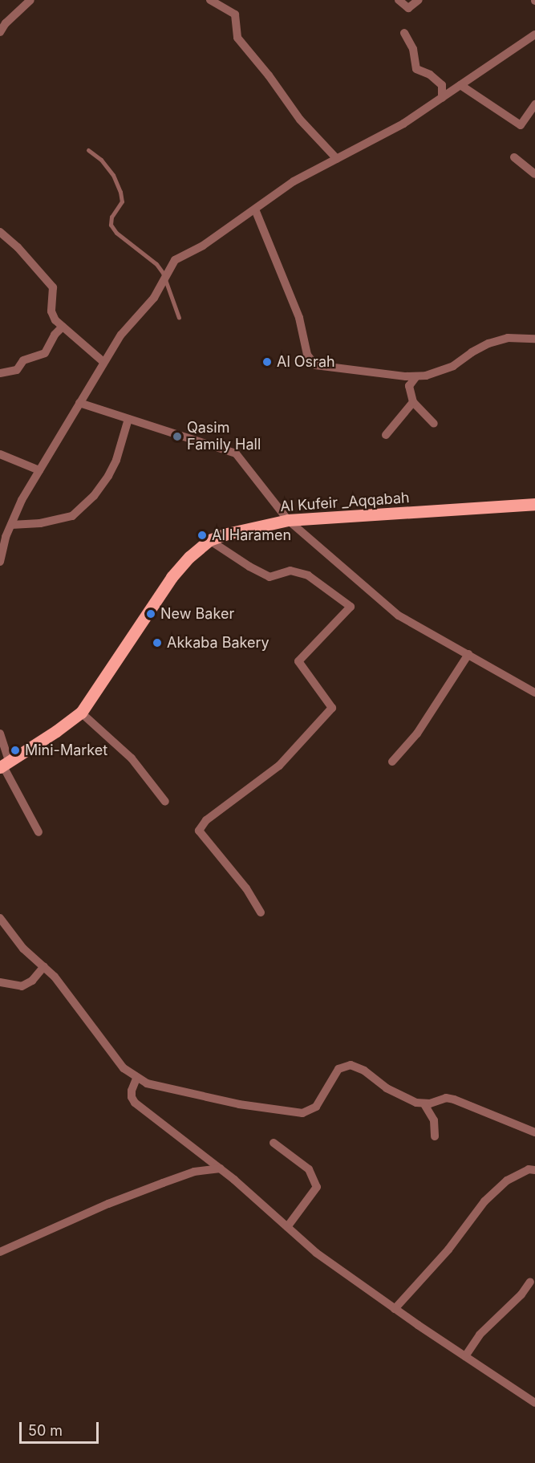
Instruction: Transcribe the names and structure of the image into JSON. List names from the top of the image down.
{
  "streets": {
    "main road": ["Al Kufeir _Aqqabah"]
  },
  "places": [
    "Al Osrah",
    "Qasim Family Hall",
    "Al Haramen",
    "New Baker",
    "Akkaba Bakery",
    "Mini-Market"
  ],
  "scale_bar": "50 m"
}
